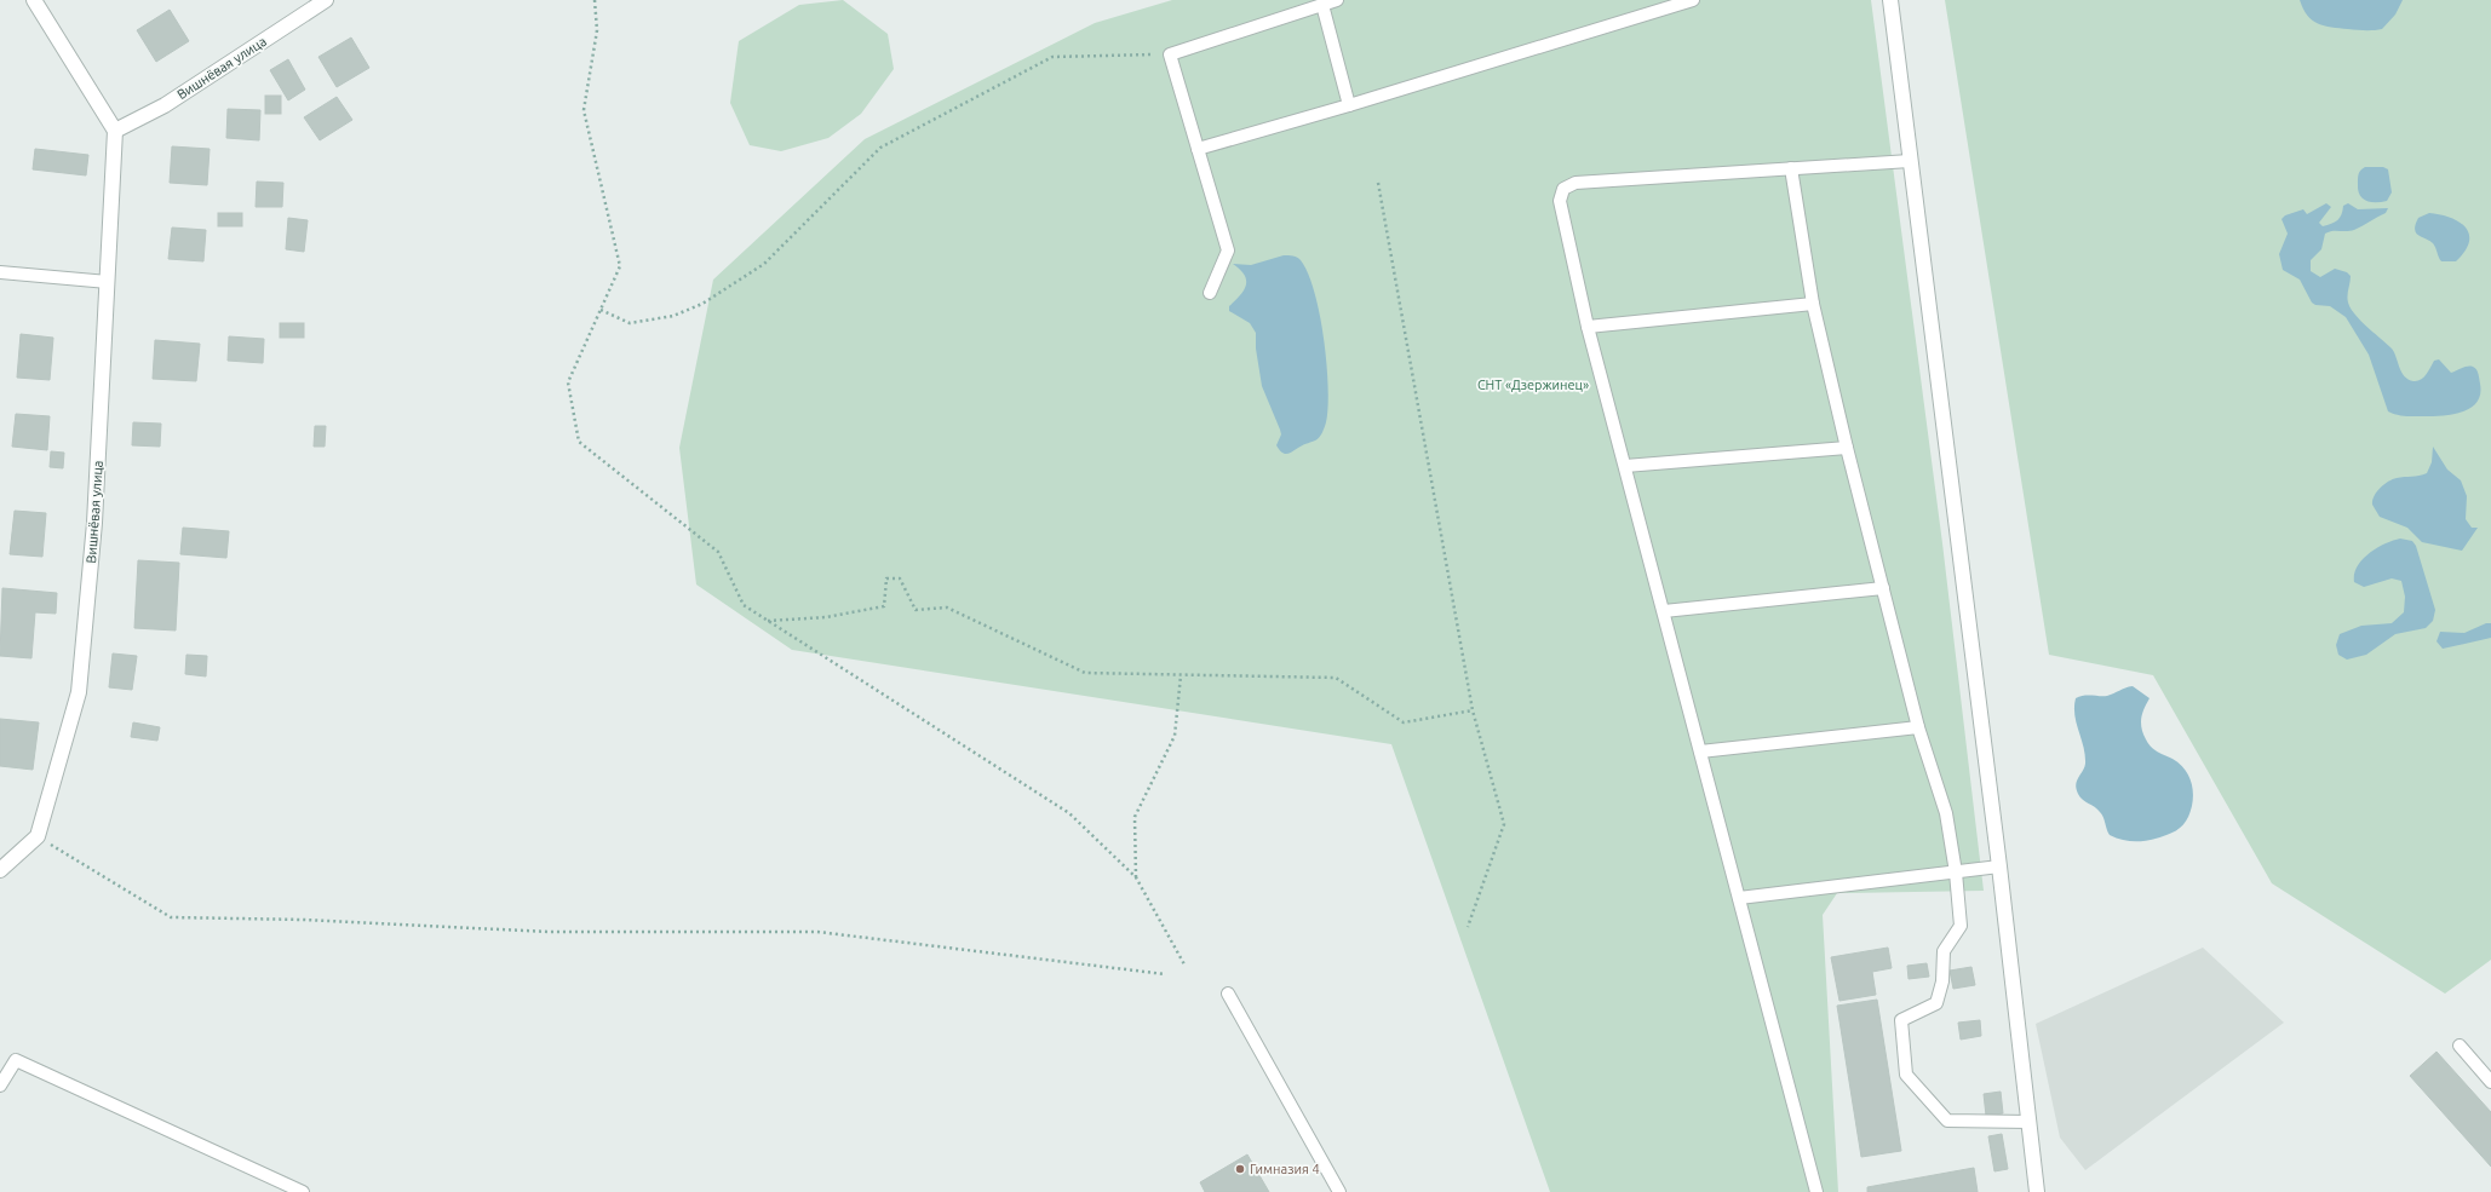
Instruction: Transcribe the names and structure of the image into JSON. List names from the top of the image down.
{
  "streets": {
    "street": ["Вишнёвая улица"]
  },
  "parks": ["СНТ «Дзержинец»"],
  "places": ["Гимназия 4"]
}
